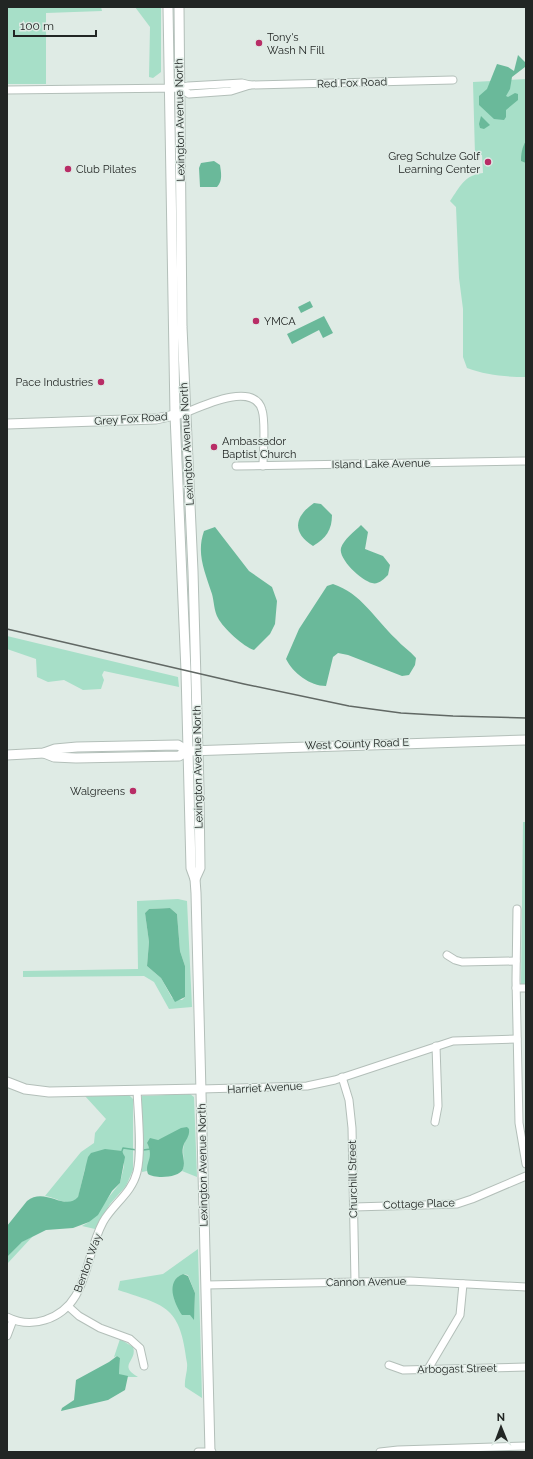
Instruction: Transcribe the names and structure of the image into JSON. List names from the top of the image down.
{
  "streets": {
    "main road": [
      "Lexington Avenue North",
      "Grey Fox Road",
      "West County Road E",
      "Harriet Avenue"
    ],
    "street": [
      "Red Fox Road",
      "Island Lake Avenue",
      "Churchill Street",
      "Cottage Place",
      "Benton Way",
      "Cannon Avenue",
      "Arbogast Street"
    ]
  },
  "crossings": [
    ["Red Fox Road", "Lexington Avenue North"],
    ["Lexington Avenue North", "Grey Fox Road"],
    ["Lexington Avenue North", "West County Road E"],
    ["Lexington Avenue North", "Harriet Avenue"],
    ["Lexington Avenue North", "Cannon Avenue"],
    ["Grey Fox Road", "Island Lake Avenue"],
    ["Harriet Avenue", "Churchill Street"],
    ["Harriet Avenue", "Benton Way"],
    ["Churchill Street", "Cottage Place"],
    ["Churchill Street", "Cannon Avenue"]
  ],
  "places": [
    "Tony's Wash N Fill",
    "Greg Schulze Golf Learning Center",
    "Club Pilates",
    "YMCA",
    "Pace Industries",
    "Ambassador Baptist Church",
    "Walgreens"
  ],
  "scale_bar": "100 m",
  "north": "top"
}
